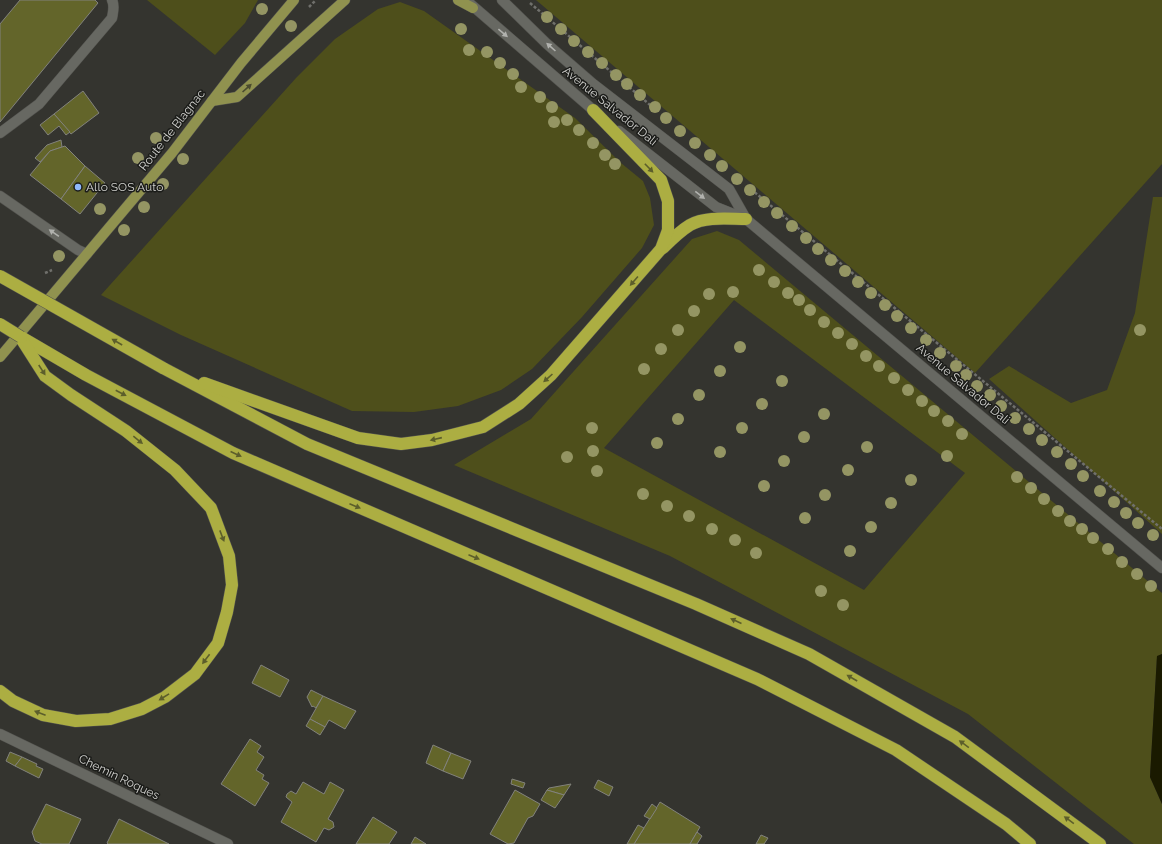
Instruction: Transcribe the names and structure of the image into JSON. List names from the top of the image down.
{
  "streets": {
    "main road": ["Route de Blagnac"],
    "street": ["Avenue Salvador Dali", "Chemin Roques"]
  },
  "places": ["Allo SOS Auto"]
}
